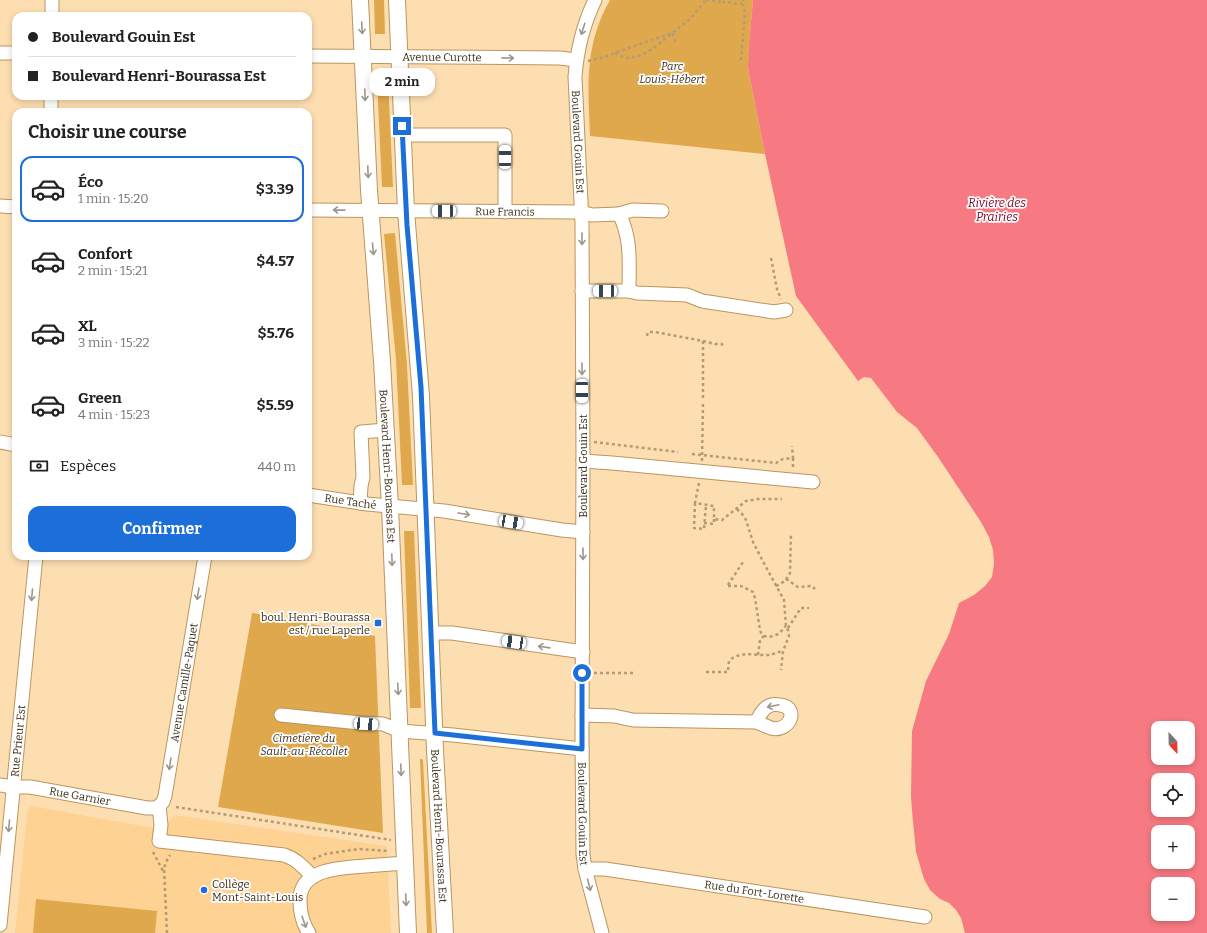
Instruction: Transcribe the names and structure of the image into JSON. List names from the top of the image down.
{
  "streets": {
    "main road": ["Boulevard Henri-Bourassa Est"],
    "street": [
      "Avenue Curotte",
      "Boulevard Gouin Est",
      "Rue Francis",
      "Rue Taché",
      "Avenue Camille-Paquet",
      "Rue Prieur Est",
      "Rue Garnier",
      "Rue du Fort-Lorette"
    ]
  },
  "crossings": [
    ["Avenue Curotte", "Boulevard Gouin Est"],
    ["Avenue Curotte", "Boulevard Henri-Bourassa Est"],
    ["Boulevard Gouin Est", "Rue Francis"],
    ["Boulevard Gouin Est", "Rue Taché"],
    ["Boulevard Gouin Est", "Rue du Fort-Lorette"],
    ["Rue Francis", "Boulevard Henri-Bourassa Est"],
    ["Boulevard Henri-Bourassa Est", "Rue Taché"],
    ["Avenue Camille-Paquet", "Rue Garnier"],
    ["Rue Prieur Est", "Rue Garnier"]
  ],
  "one_way": [
    "Avenue Curotte",
    "Boulevard Gouin Est",
    "Rue Taché",
    "Avenue Camille-Paquet",
    "Rue Prieur Est"
  ],
  "water": ["Rivière des Prairies"],
  "parks": ["Parc Louis-Hébert", "Cimetière du Sault-au-Récollet"],
  "places": {
    "transit": ["boul. Henri-Bourassa est / rue Laperle"],
    "other": ["Collège Mont-Saint-Louis"]
  },
  "north": "bottom",
  "page": {
    "banner": ["Boulevard Gouin Est", "Boulevard Henri-Bourassa Est"],
    "bubble": "2 min",
    "heading": "Choisir une course",
    "list": [
      {
        "name": "Éco",
        "note": "1 min · 15:20",
        "value": "$3.39"
      },
      {
        "name": "Confort",
        "note": "2 min · 15:21",
        "value": "$4.57"
      },
      {
        "name": "XL",
        "note": "3 min · 15:22",
        "value": "$5.76"
      },
      {
        "name": "Green",
        "note": "4 min · 15:23",
        "value": "$5.59"
      }
    ],
    "pay": ["Espèces", "440 m"],
    "buttons": "Confirmer",
    "map_buttons": ["+", "−"]
  }
}
